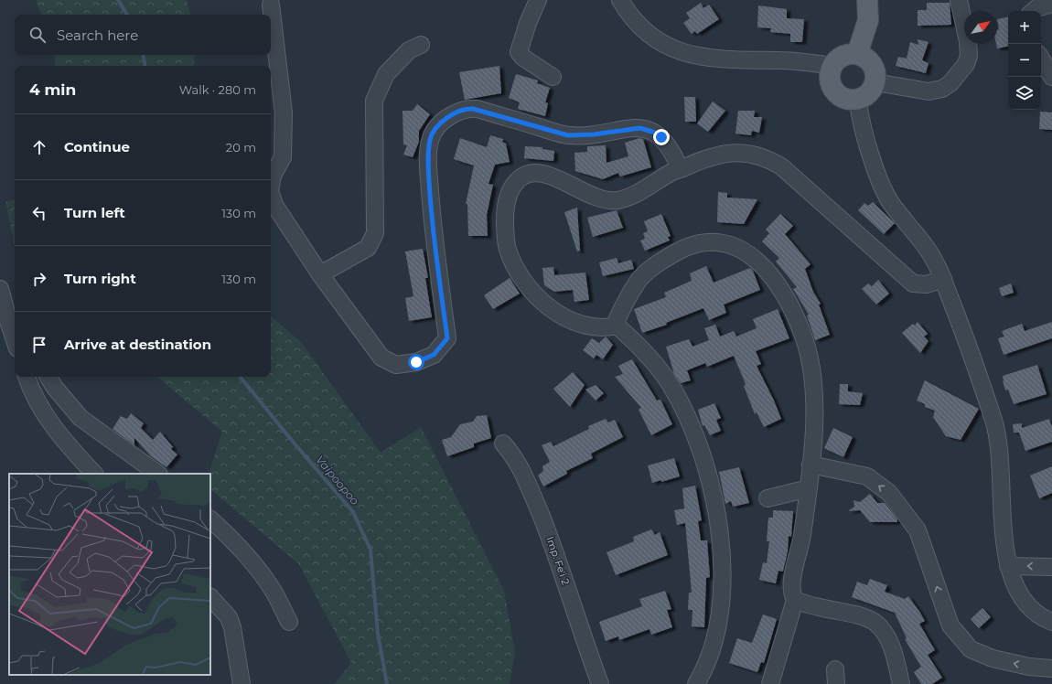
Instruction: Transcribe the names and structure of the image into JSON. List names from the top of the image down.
{
  "streets": {
    "street": ["Imp. Fe'i 2"]
  },
  "water": ["Vaipoopoo"],
  "north": "top right",
  "page": {
    "map_buttons": ["+", "−"],
    "search": "Search here",
    "heading": ["4 min", "Walk · 280 m"],
    "list": [
      ["Continue", "20 m"],
      ["Turn left", "130 m"],
      ["Turn right", "130 m"],
      "Arrive at destination"
    ]
  }
}
